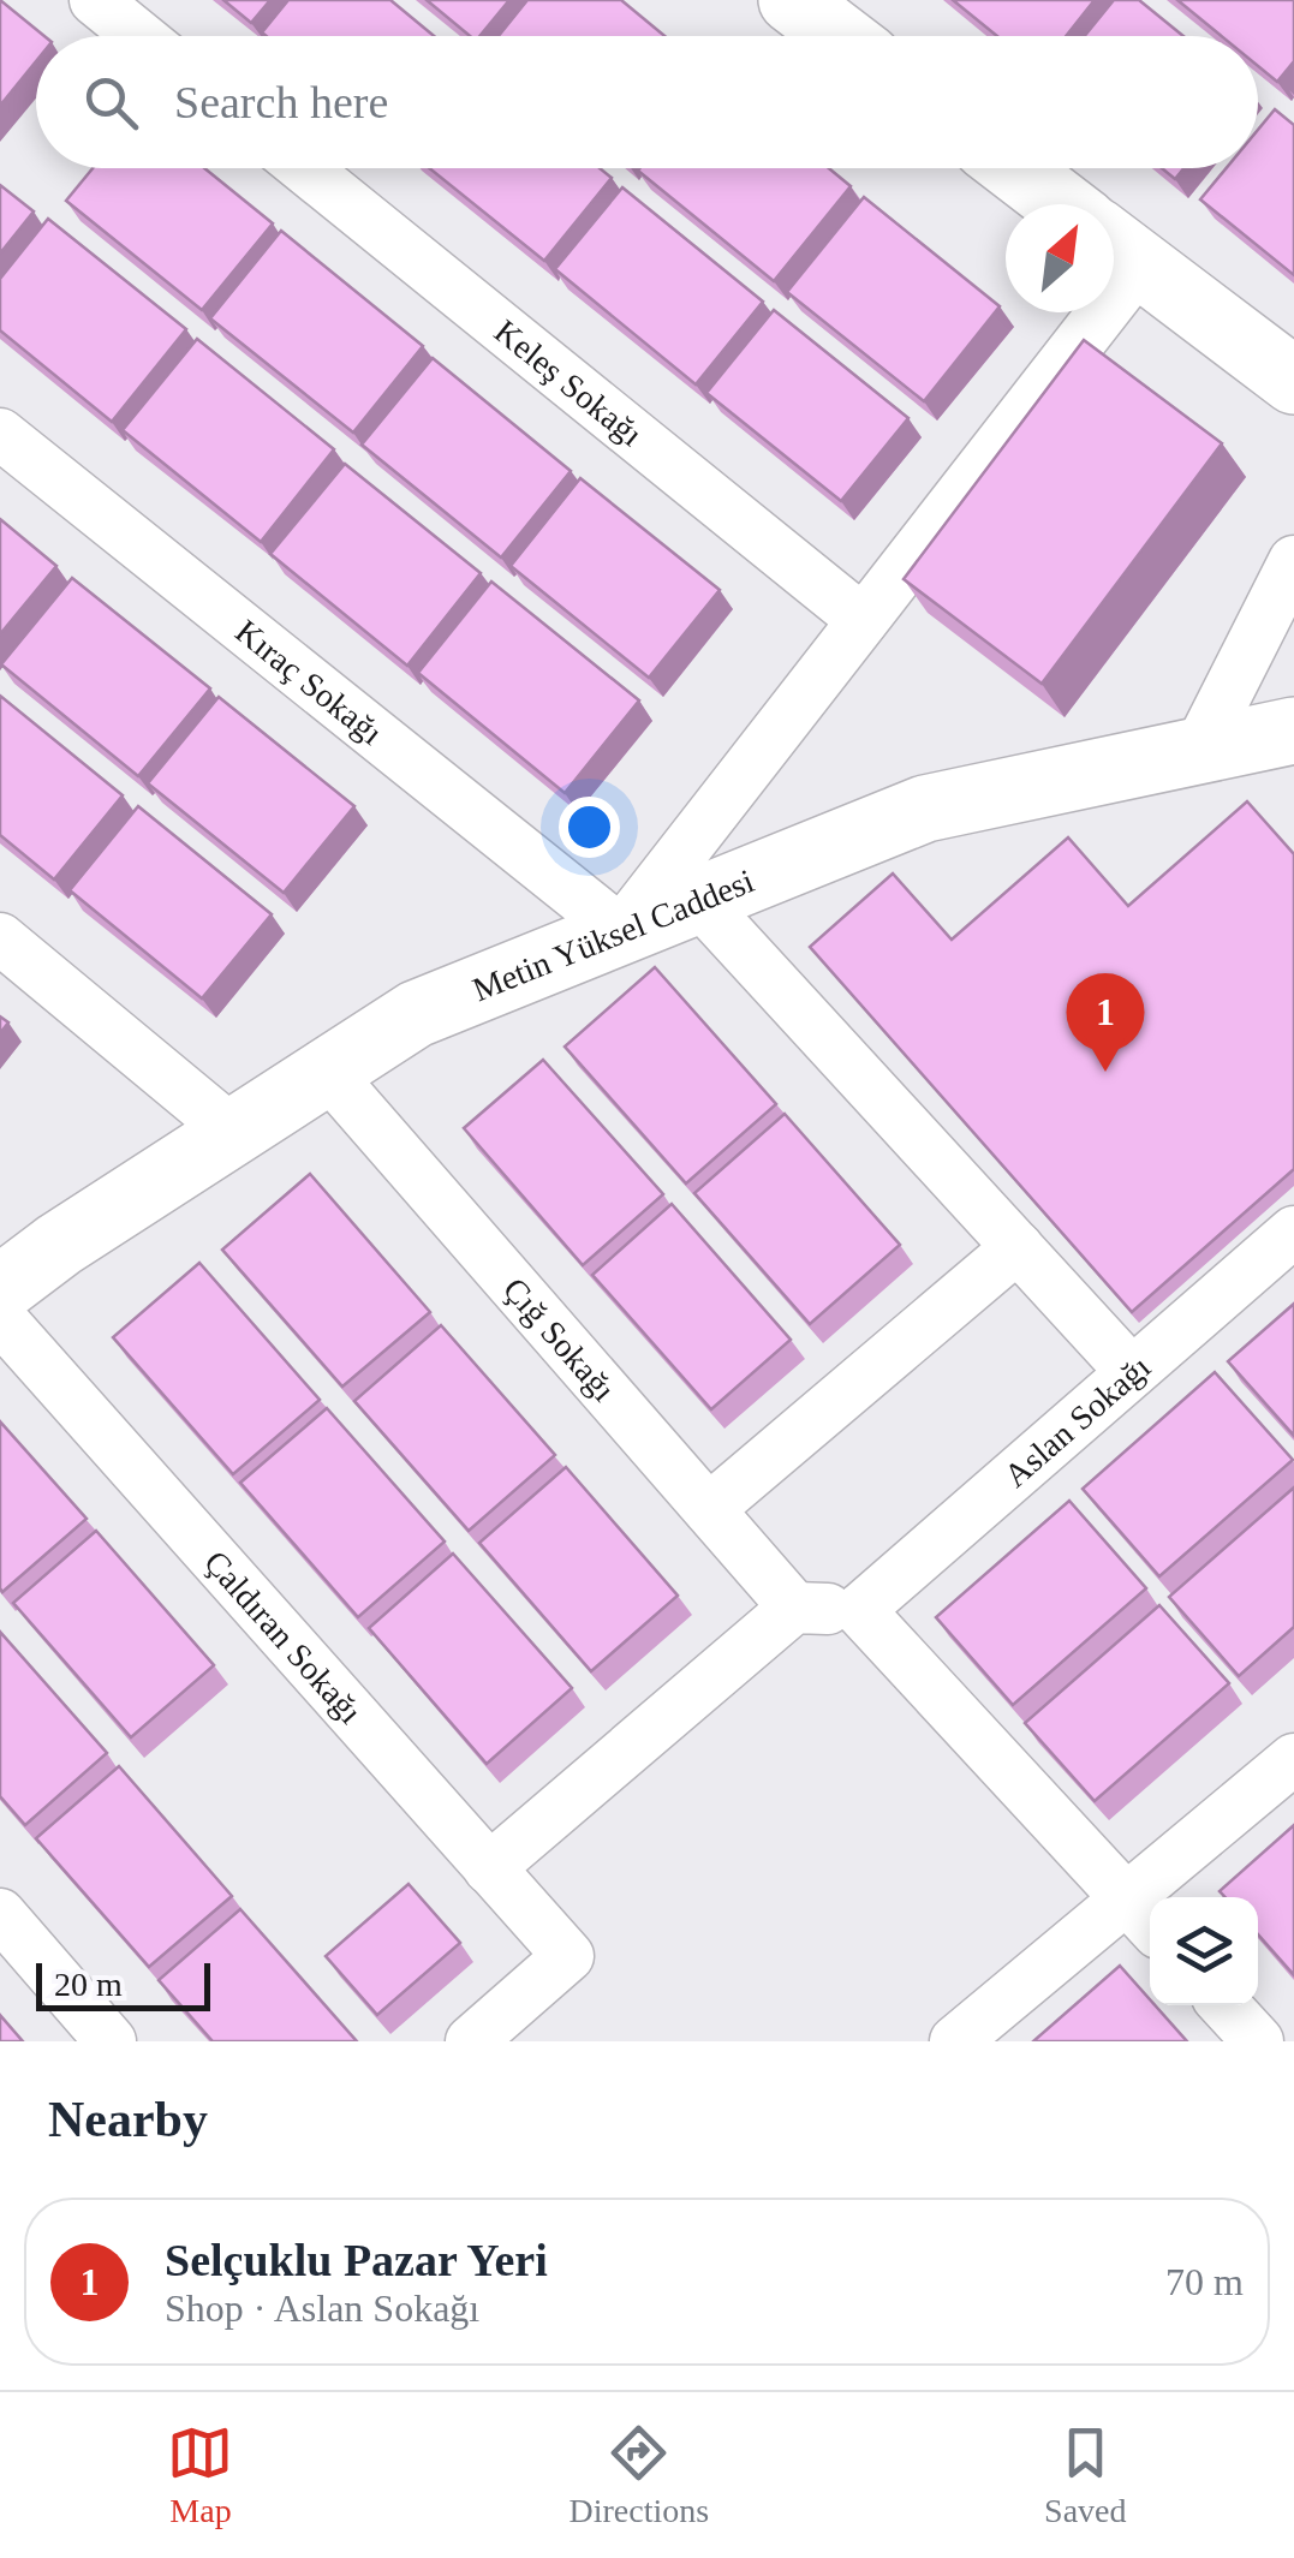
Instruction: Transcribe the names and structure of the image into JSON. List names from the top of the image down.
{
  "streets": {
    "street": [
      "Keleş Sokağı",
      "Kıraç Sokağı",
      "Metin Yüksel Caddesi",
      "Çığ Sokağı",
      "Aslan Sokağı",
      "Çaldıran Sokağı"
    ]
  },
  "crossings": [
    ["Kıraç Sokağı", "Metin Yüksel Caddesi"],
    ["Metin Yüksel Caddesi", "Çığ Sokağı"]
  ],
  "scale_bar": "20 m",
  "north": "top right",
  "page": {
    "search": "Search here",
    "pins": "1",
    "scale": "20 m",
    "heading": "Nearby",
    "list": [
      {
        "mark": "1",
        "name": "Selçuklu Pazar Yeri",
        "note": "Shop · Aslan Sokağı",
        "value": "70 m"
      }
    ],
    "nav": ["Map", "Directions", "Saved"]
  }
}
